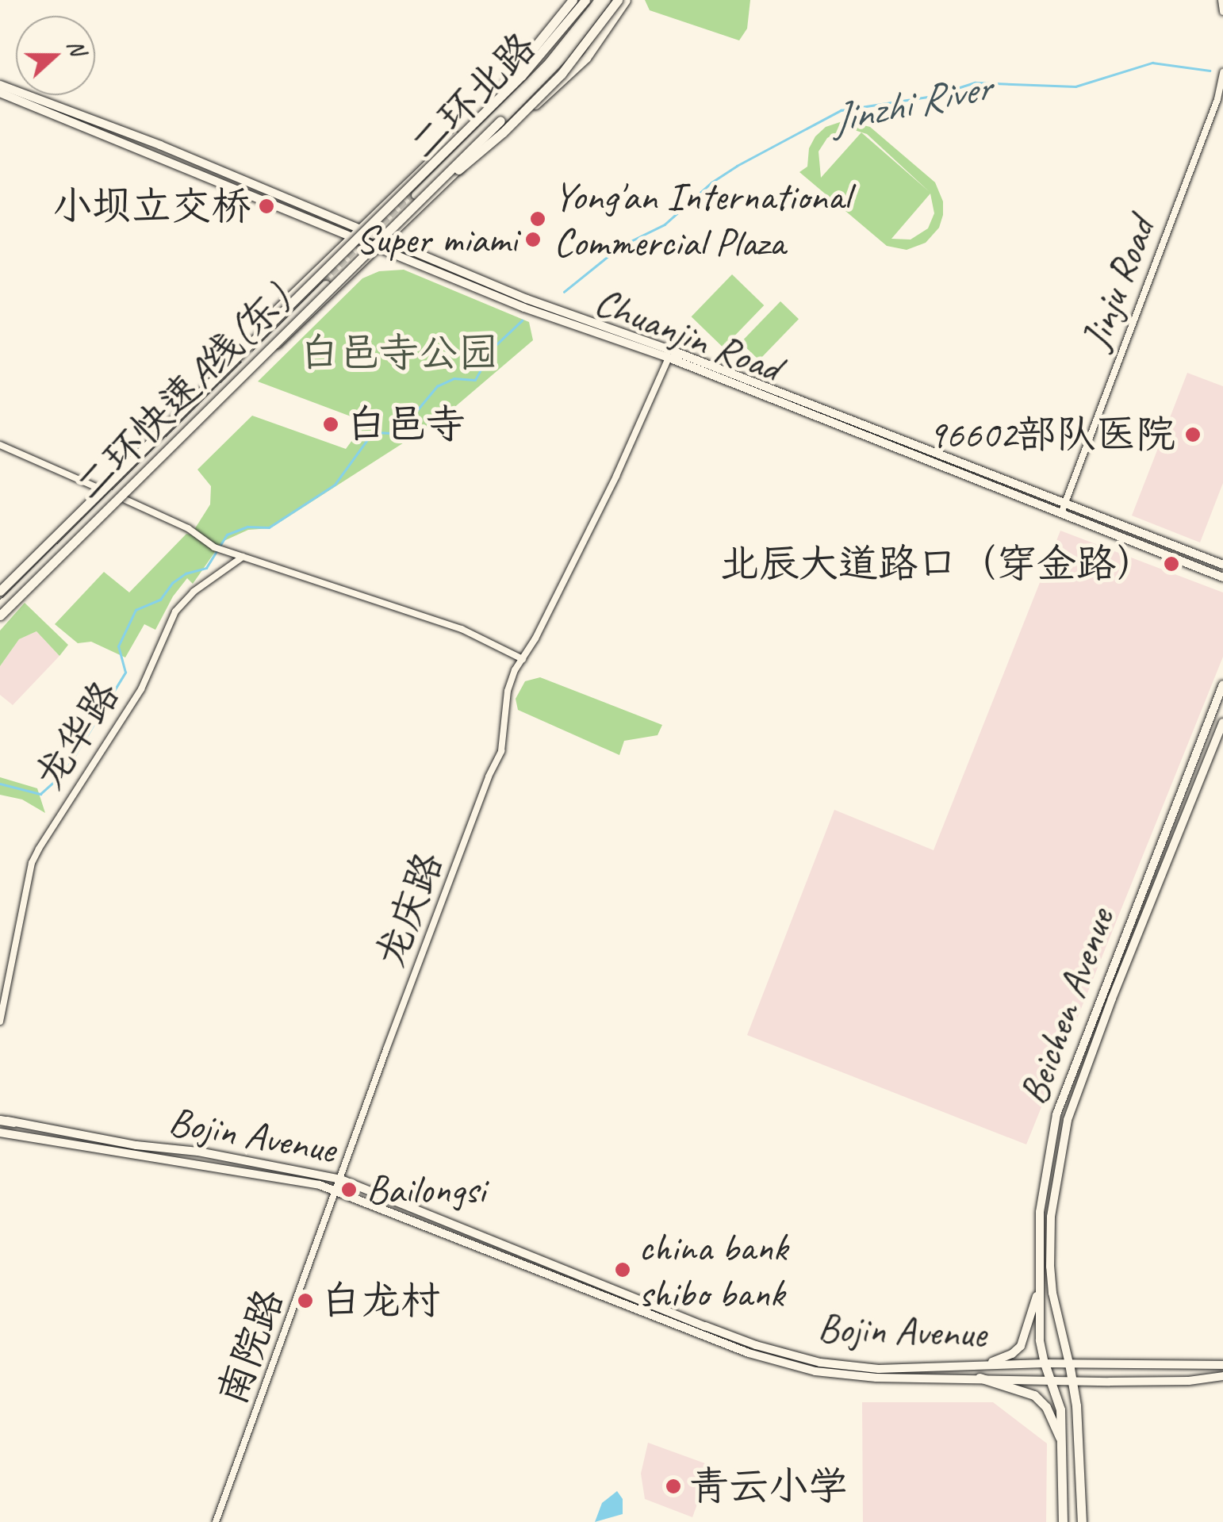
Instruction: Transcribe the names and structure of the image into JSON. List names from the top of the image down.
{
  "streets": {
    "highway": ["二环快速A线(东)"],
    "main road": [
      "二环北路",
      "Chuanjin Road",
      "Beichen Avenue",
      "Bojin Avenue"
    ],
    "street": [
      "Jinju Road",
      "龙华路",
      "龙庆路",
      "南院路"
    ]
  },
  "crossings": [
    ["Jinju Road", "Chuanjin Road"],
    ["Chuanjin Road", "龙庆路"],
    ["龙庆路", "Bojin Avenue"],
    ["龙庆路", "南院路"],
    ["Beichen Avenue", "Bojin Avenue"],
    ["Bojin Avenue", "南院路"]
  ],
  "water": ["Jinzhi River"],
  "parks": ["白邑寺公园"],
  "places": [
    "小坝立交桥",
    "Yong'an International Commercial Plaza",
    "Super miami",
    "白邑寺",
    "96602部队医院",
    "北辰大道路口（穿金路）",
    "Bailongsi",
    "china bank shibo bank",
    "白龙村",
    "青云小学"
  ],
  "north": "right"
}
